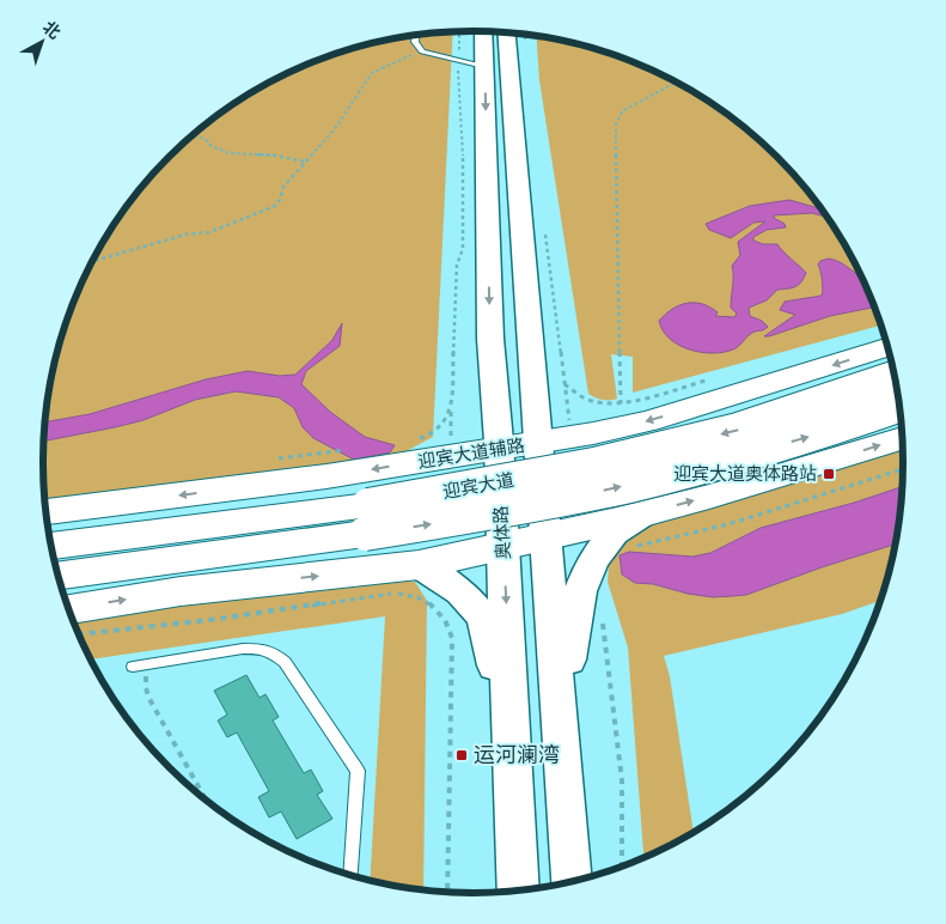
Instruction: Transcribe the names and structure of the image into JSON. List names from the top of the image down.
{
  "streets": {
    "main road": ["迎宾大道辅路", "迎宾大道", "奥体路"]
  },
  "crossings": [
    ["迎宾大道辅路", "奥体路"]
  ],
  "places": {
    "transit": ["迎宾大道奥体路站", "运河澜湾"]
  },
  "north": "top right"
}
